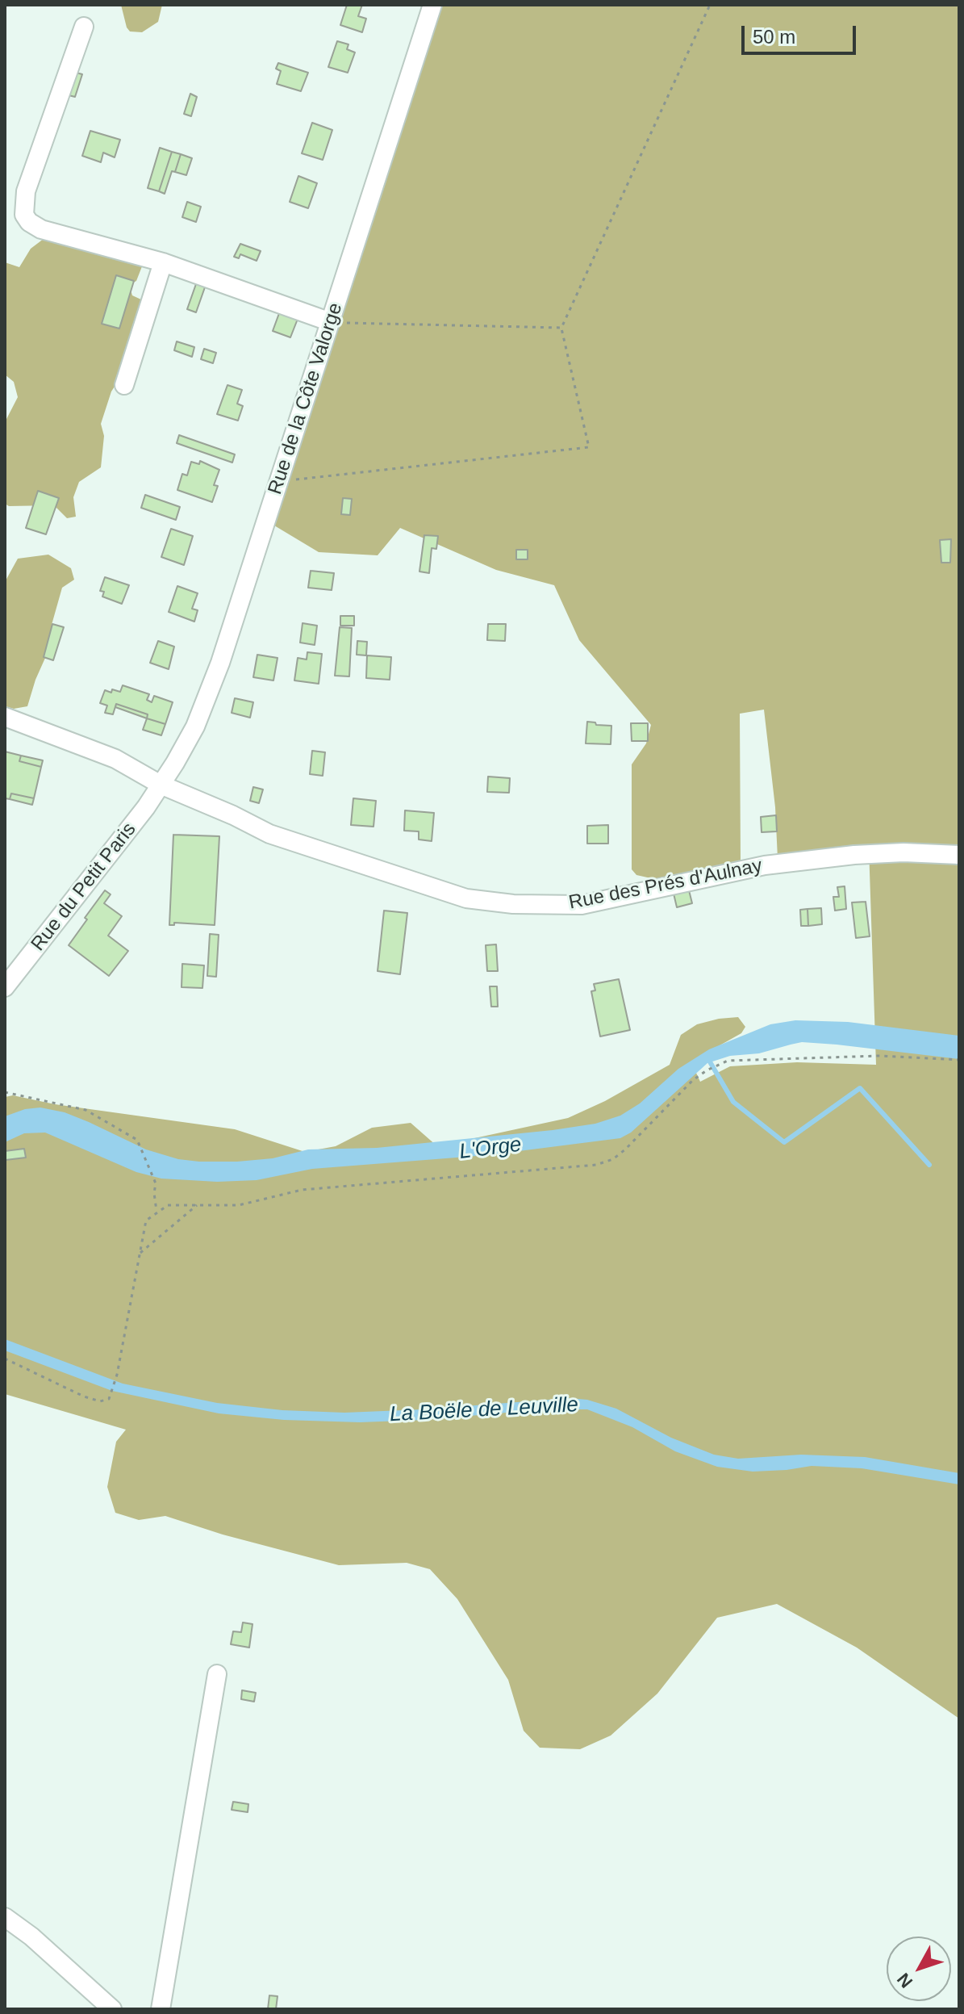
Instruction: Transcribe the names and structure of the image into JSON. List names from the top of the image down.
{
  "streets": {
    "street": ["Rue de la Côte Valorge", "Rue des Prés d'Aulnay", "Rue du Petit Paris"]
  },
  "crossings": [
    ["Rue de la Côte Valorge", "Rue des Prés d'Aulnay"],
    ["Rue de la Côte Valorge", "Rue du Petit Paris"],
    ["Rue des Prés d'Aulnay", "Rue du Petit Paris"]
  ],
  "water": ["L'Orge", "La Boële de Leuville"],
  "scale_bar": "50 m",
  "north": "bottom left"
}
